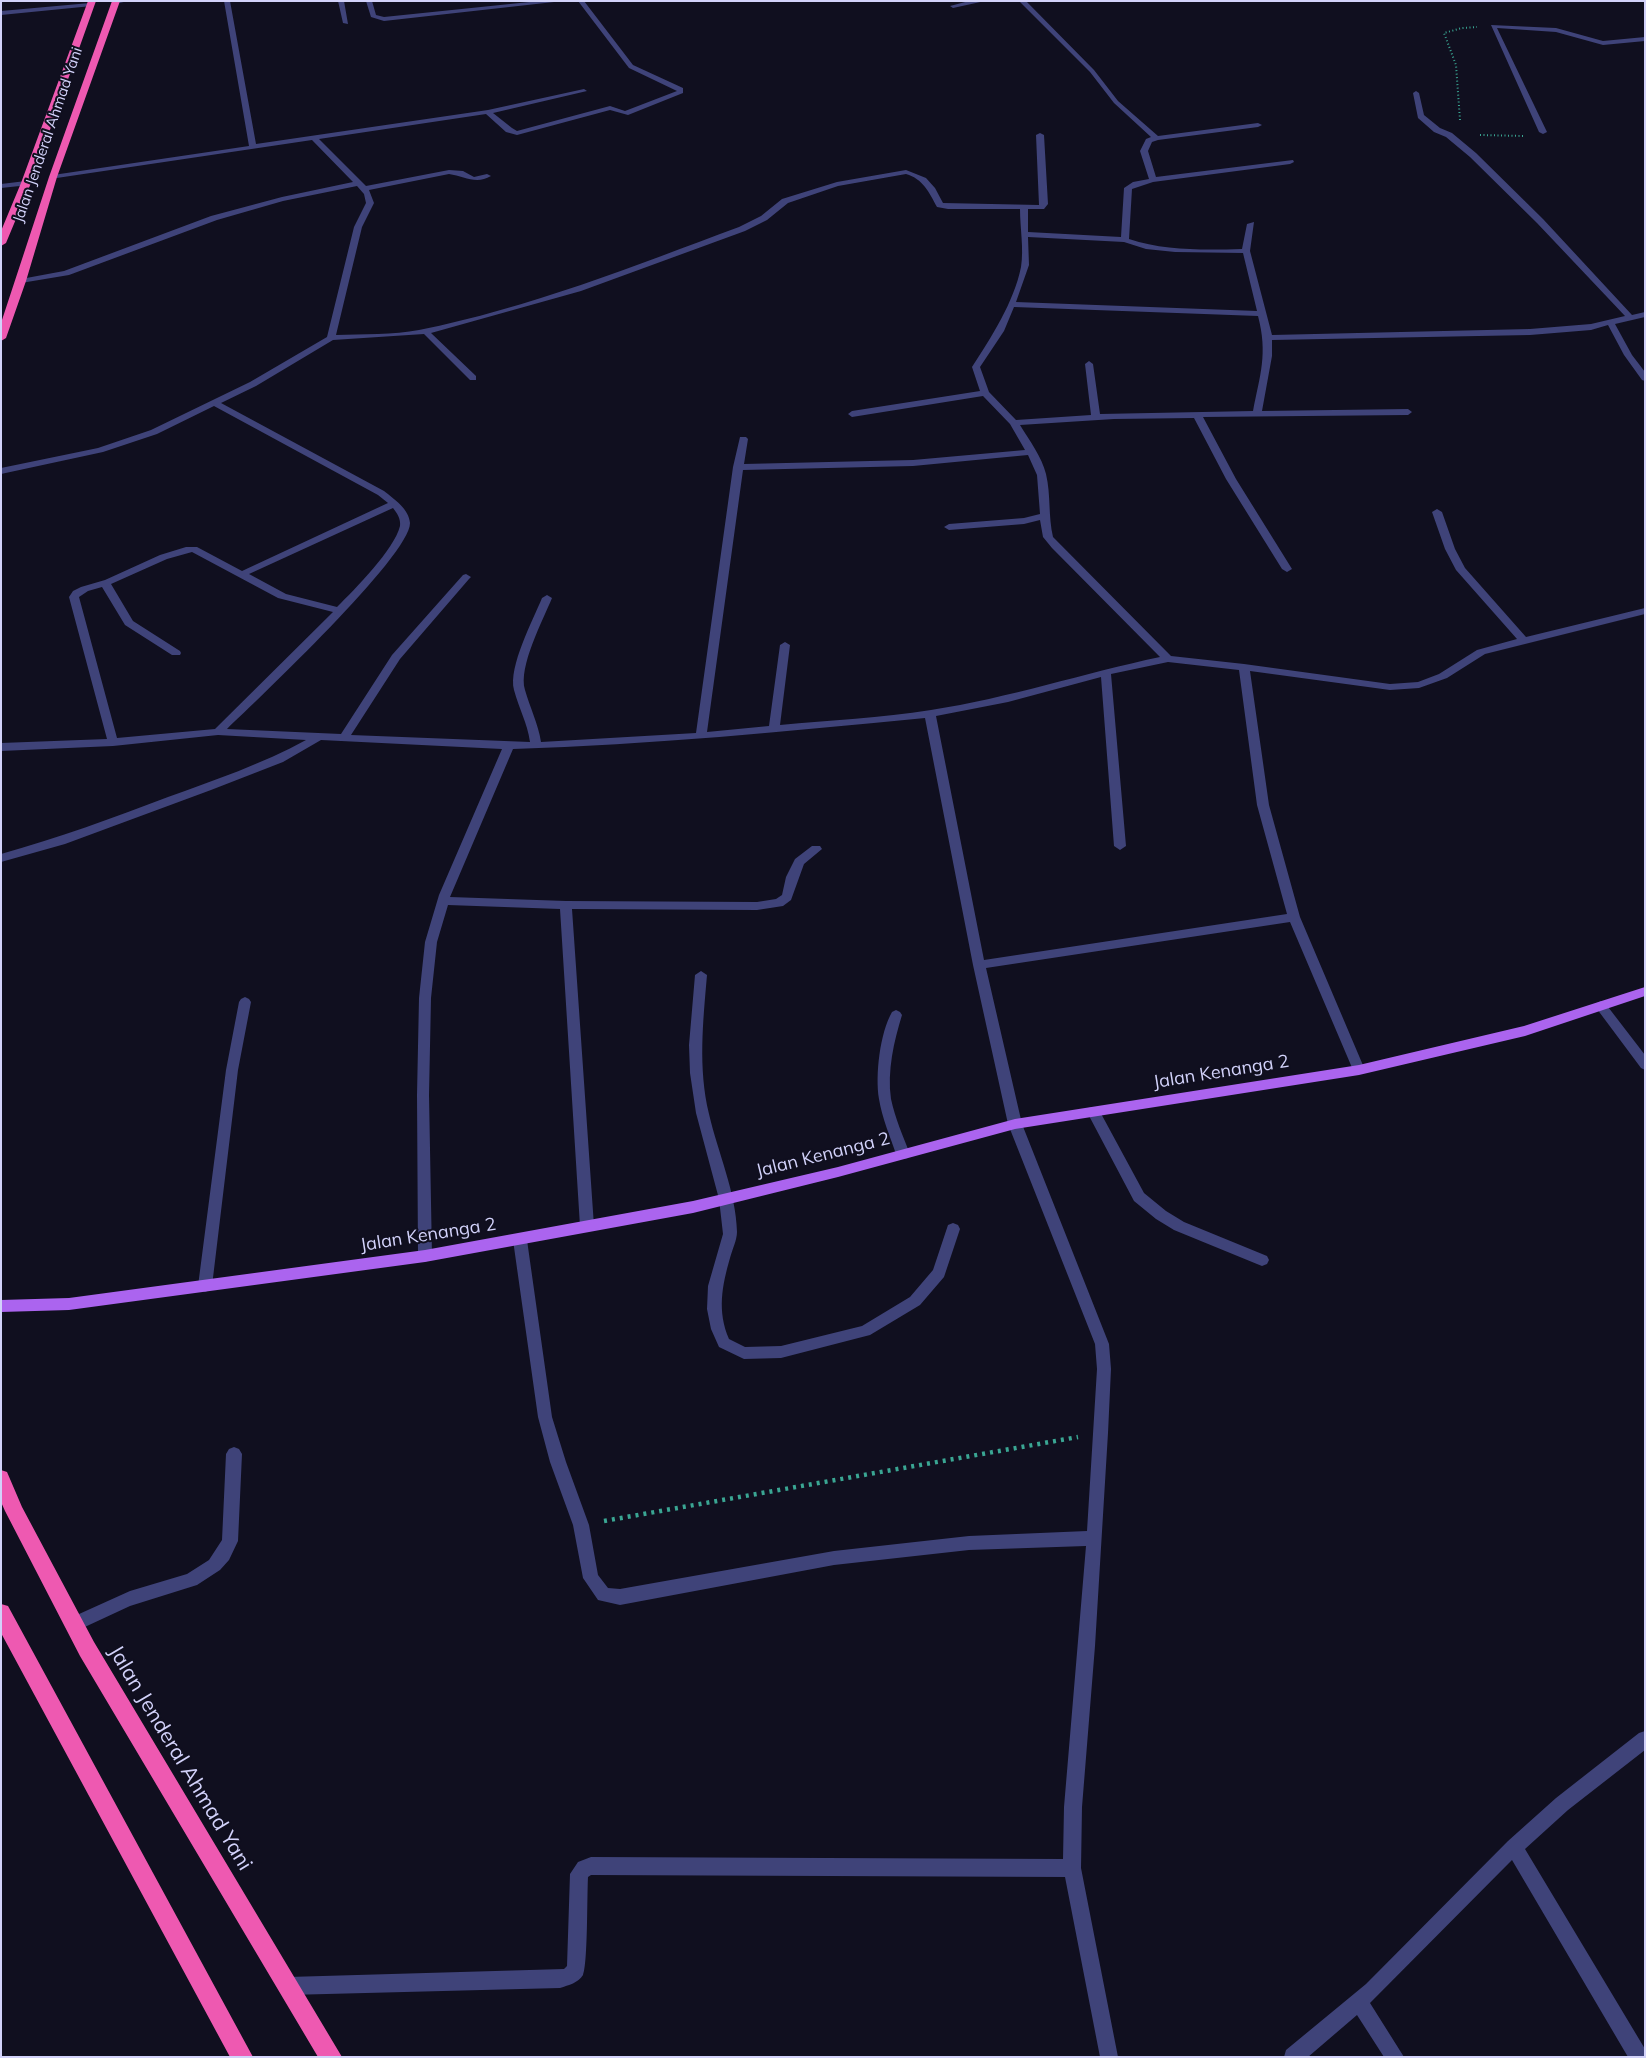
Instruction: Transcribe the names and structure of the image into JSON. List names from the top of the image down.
{
  "streets": {
    "highway": ["Jalan Jenderal Ahmad Yani"],
    "main road": ["Jalan Kenanga 2"]
  }
}
